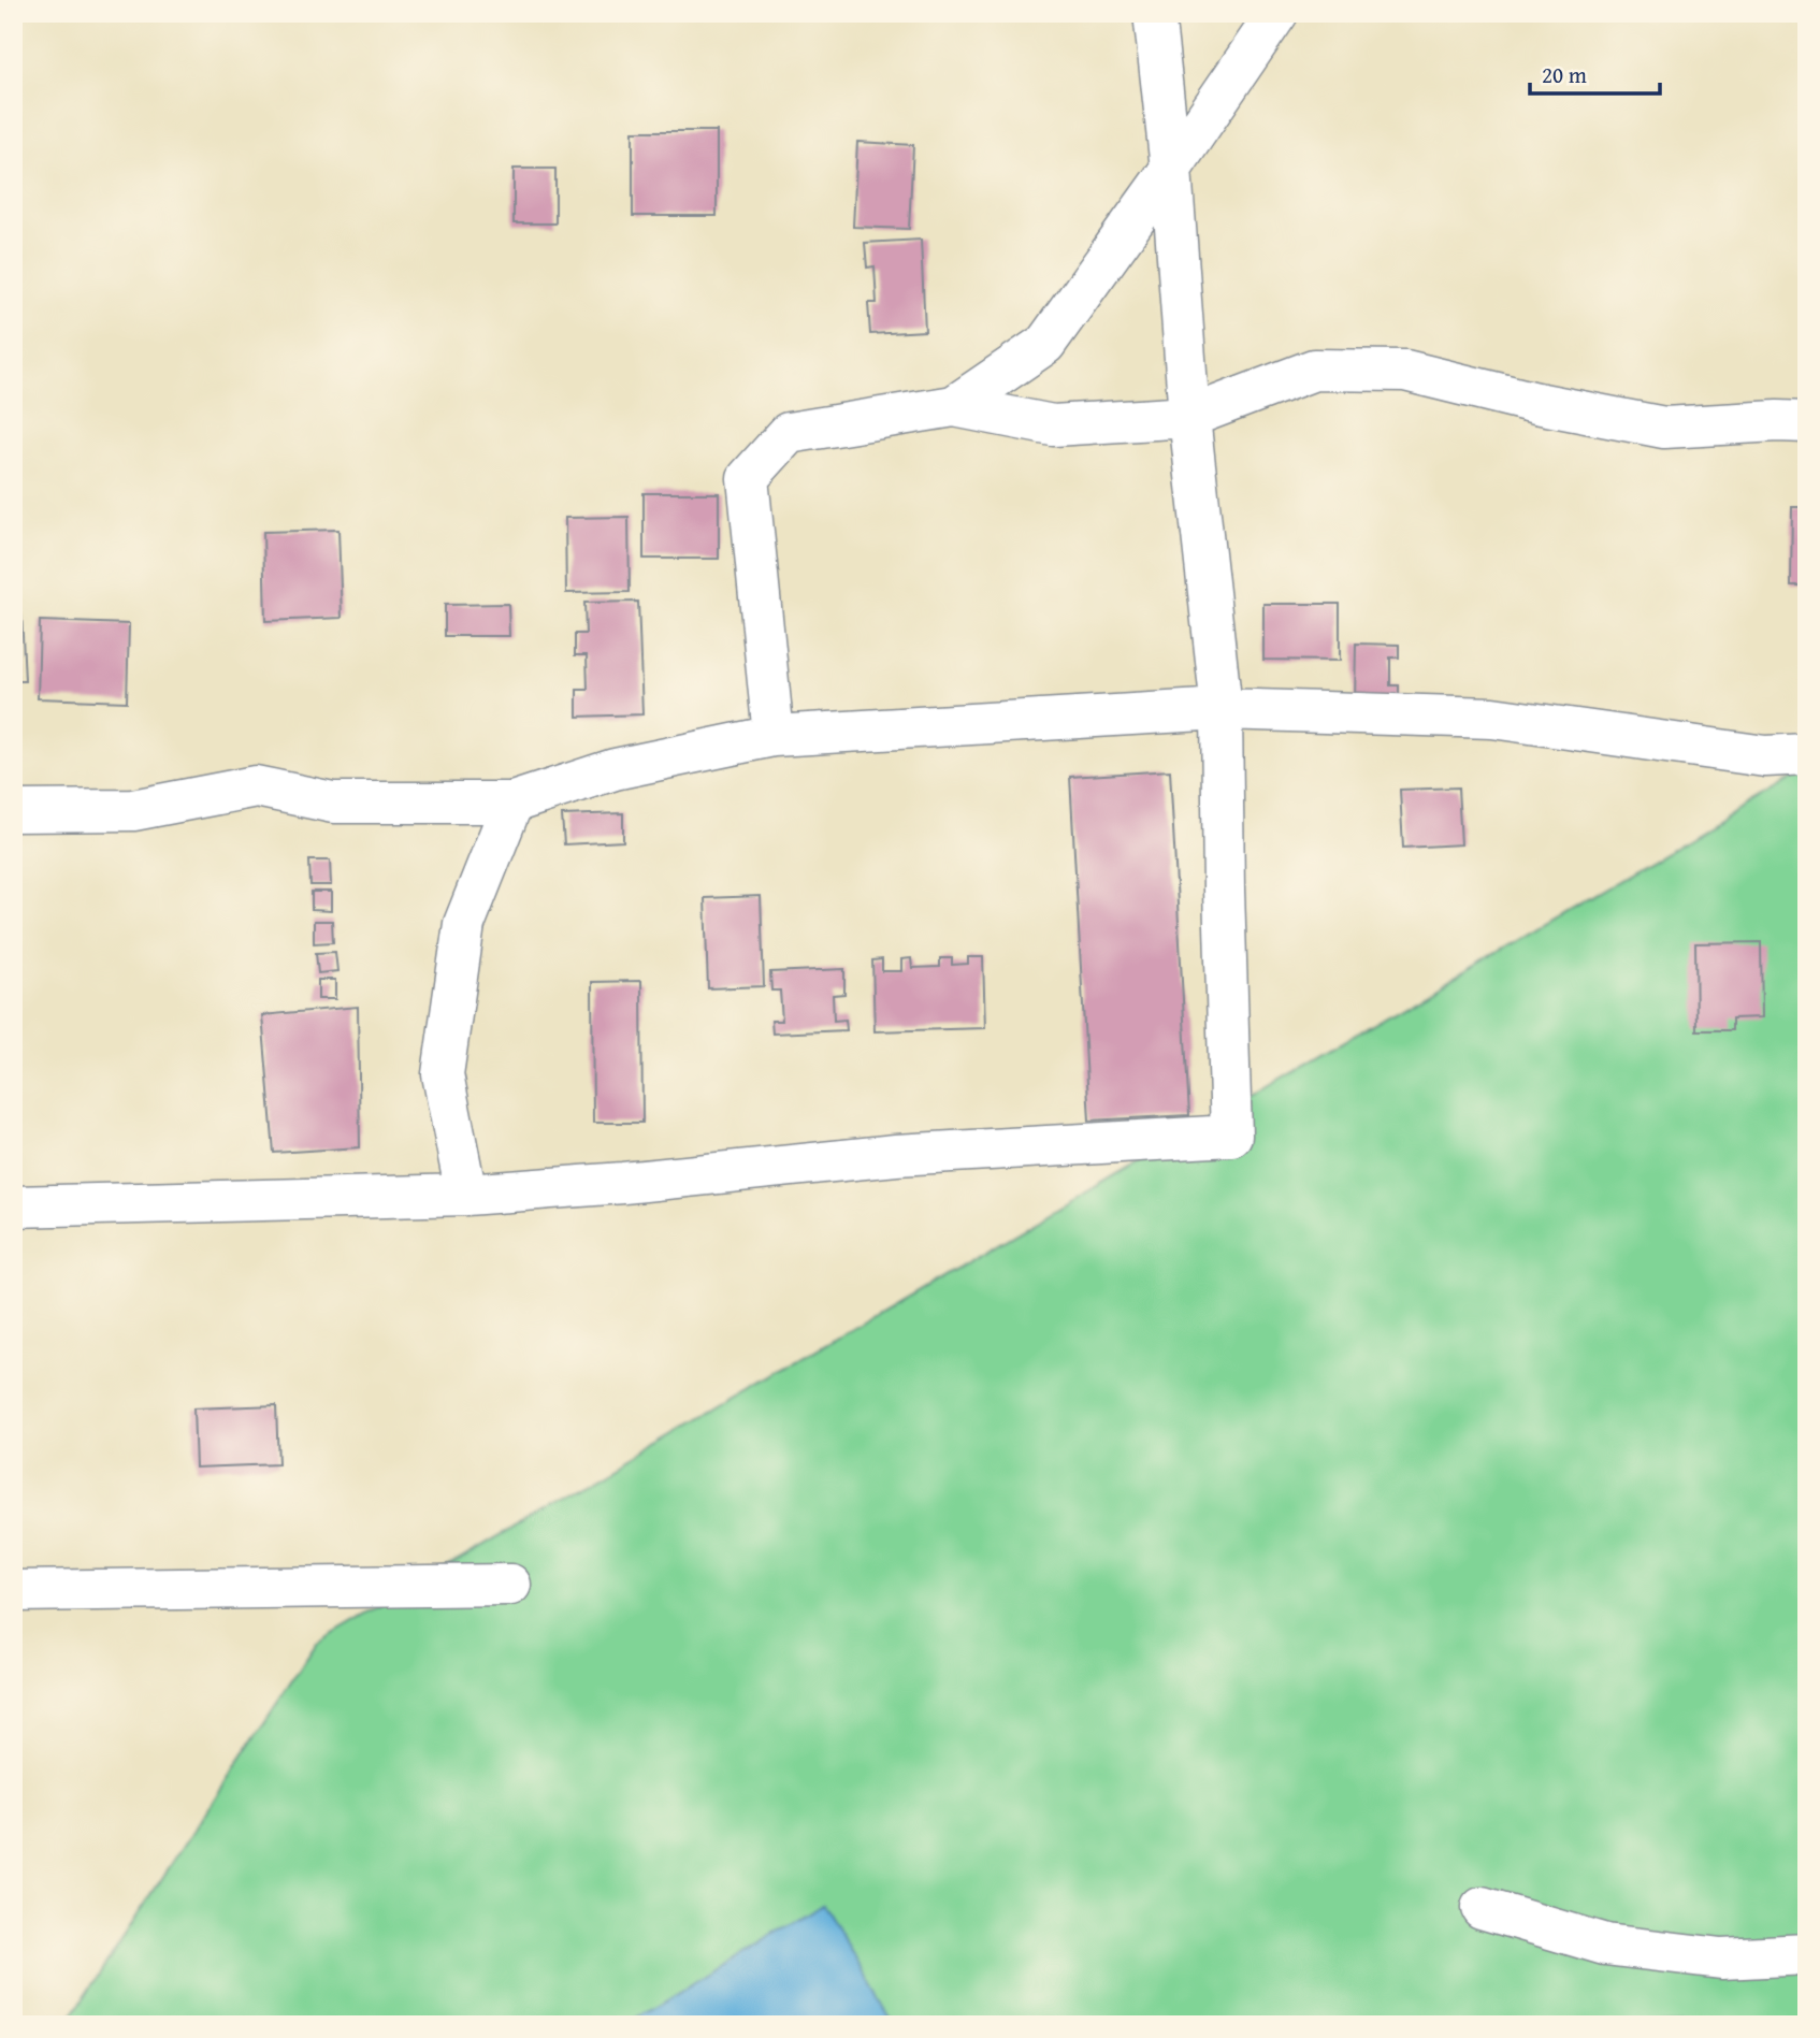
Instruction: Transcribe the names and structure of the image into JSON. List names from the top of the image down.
{
  "scale_bar": "20 m"
}
